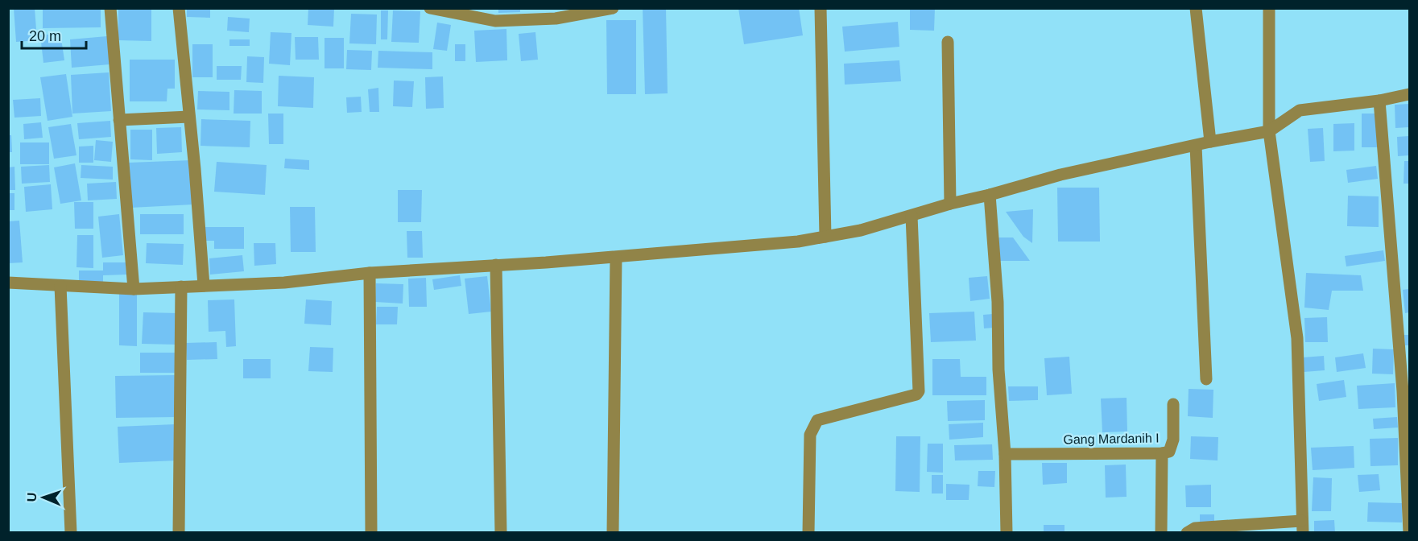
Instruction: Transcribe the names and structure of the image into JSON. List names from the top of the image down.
{
  "streets": {
    "street": ["Gang Mardanih I"]
  },
  "scale_bar": "20 m",
  "north": "left"
}
